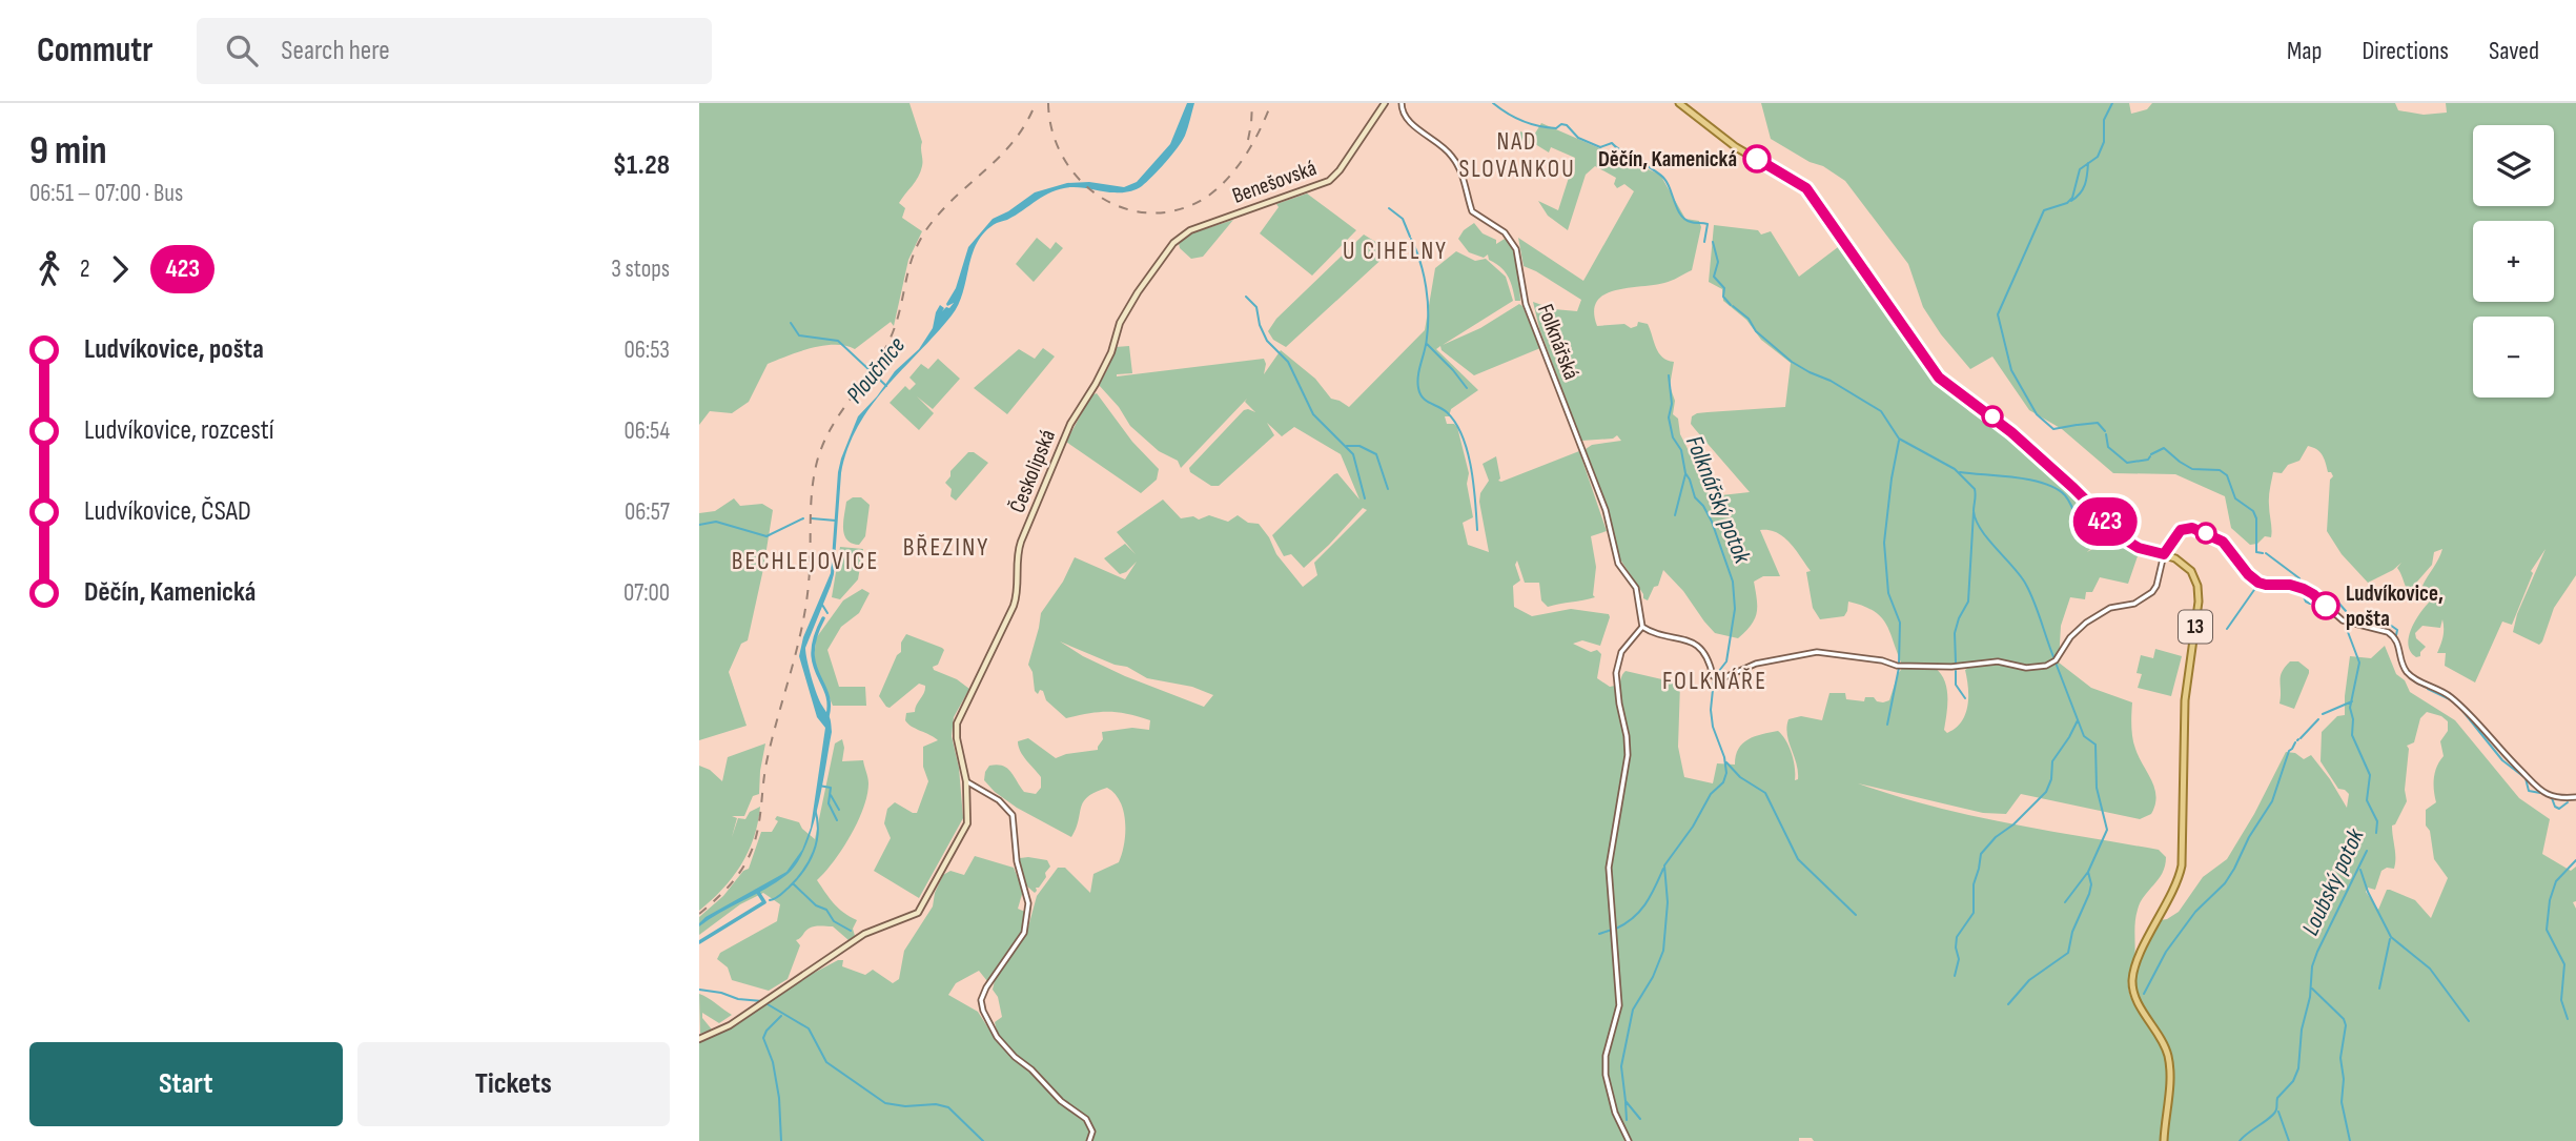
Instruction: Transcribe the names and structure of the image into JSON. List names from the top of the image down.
{
  "streets": {
    "main road": ["Benešovská", "Českolipská", "13"],
    "street": ["Folknářská"]
  },
  "crossings": [
    ["Benešovská", "Českolipská"]
  ],
  "districts": [
    "NAD SLOVANKOU",
    "U CIHELNY",
    "BŘEZINY",
    "BECHLEJOVICE",
    "FOLKNÁŘE"
  ],
  "water": ["Ploučnice", "Folknářský potok", "Loubský potok"],
  "places": ["Děčín, Kamenická", "Ludvíkovice, pošta"],
  "lines": ["bus line 423"],
  "page": {
    "header": "Commutr",
    "search": "Search here",
    "nav": ["Map", "Directions", "Saved"],
    "heading": ["9 min", "06:51 – 07:00 · Bus", "$1.28"],
    "on_map": "423",
    "map_buttons": ["+", "−"],
    "legs": ["2", "423", "3 stops"],
    "list": [
      {
        "name": "Ludvíkovice, pošta",
        "value": "06:53"
      },
      {
        "name": "Ludvíkovice, rozcestí",
        "value": "06:54"
      },
      {
        "name": "Ludvíkovice, ČSAD",
        "value": "06:57"
      },
      {
        "name": "Děčín, Kamenická",
        "value": "07:00"
      }
    ],
    "buttons": ["Start", "Tickets"]
  }
}
